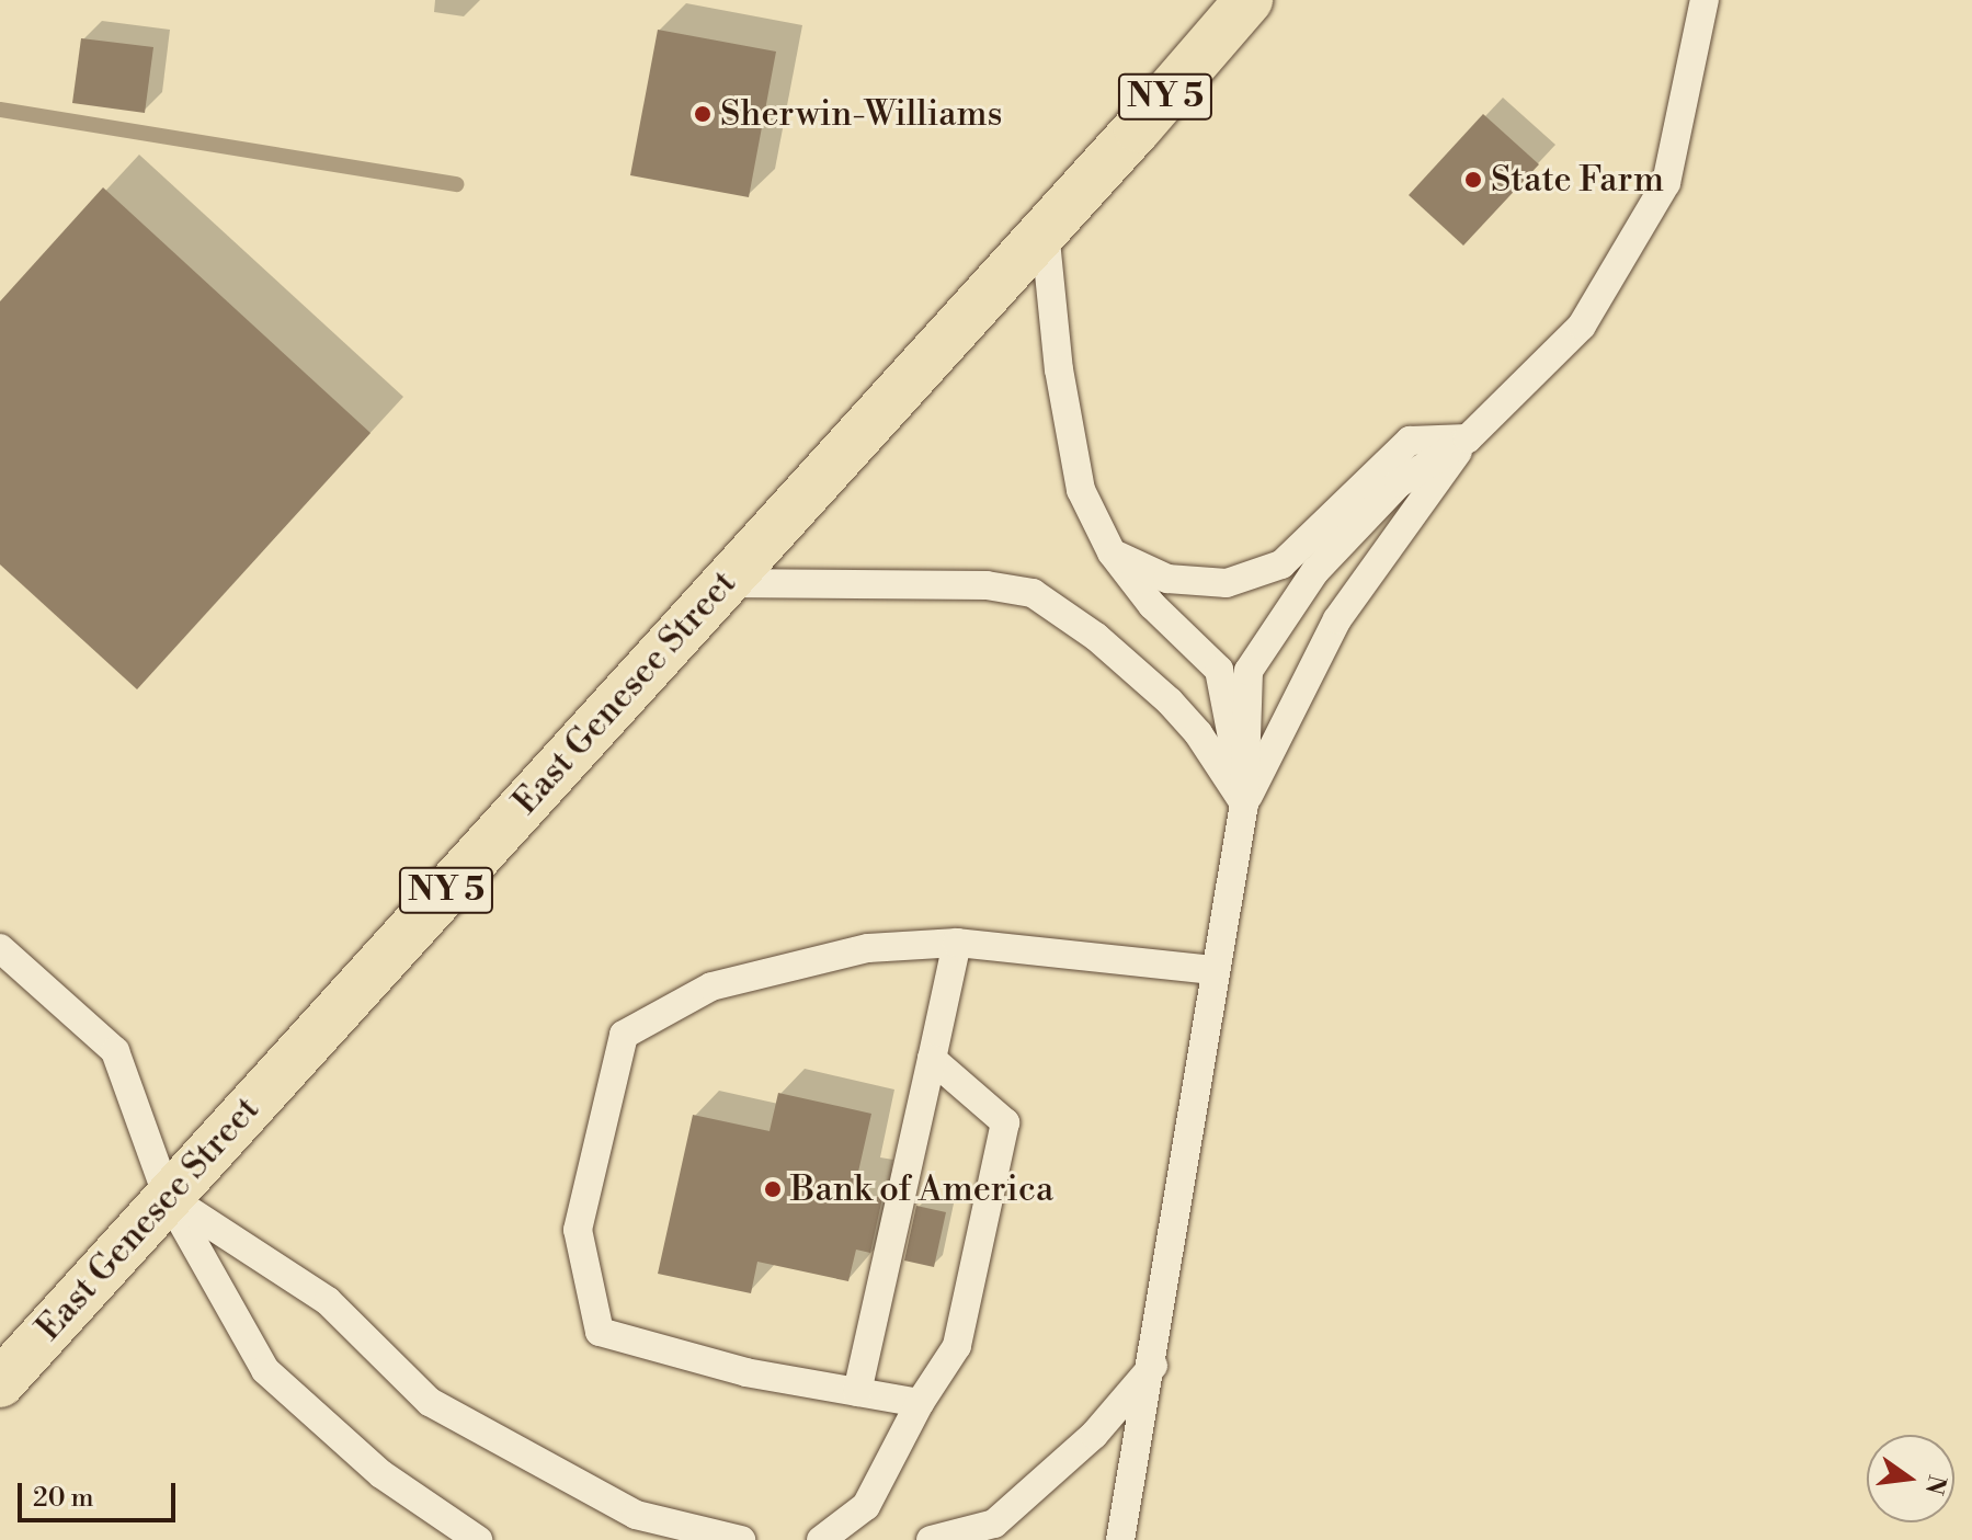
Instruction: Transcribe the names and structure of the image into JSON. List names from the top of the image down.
{
  "streets": {
    "highway": ["NY 5", "East Genesee Street"]
  },
  "places": ["Sherwin-Williams", "State Farm", "Bank of America"],
  "scale_bar": "20 m",
  "north": "right"
}
